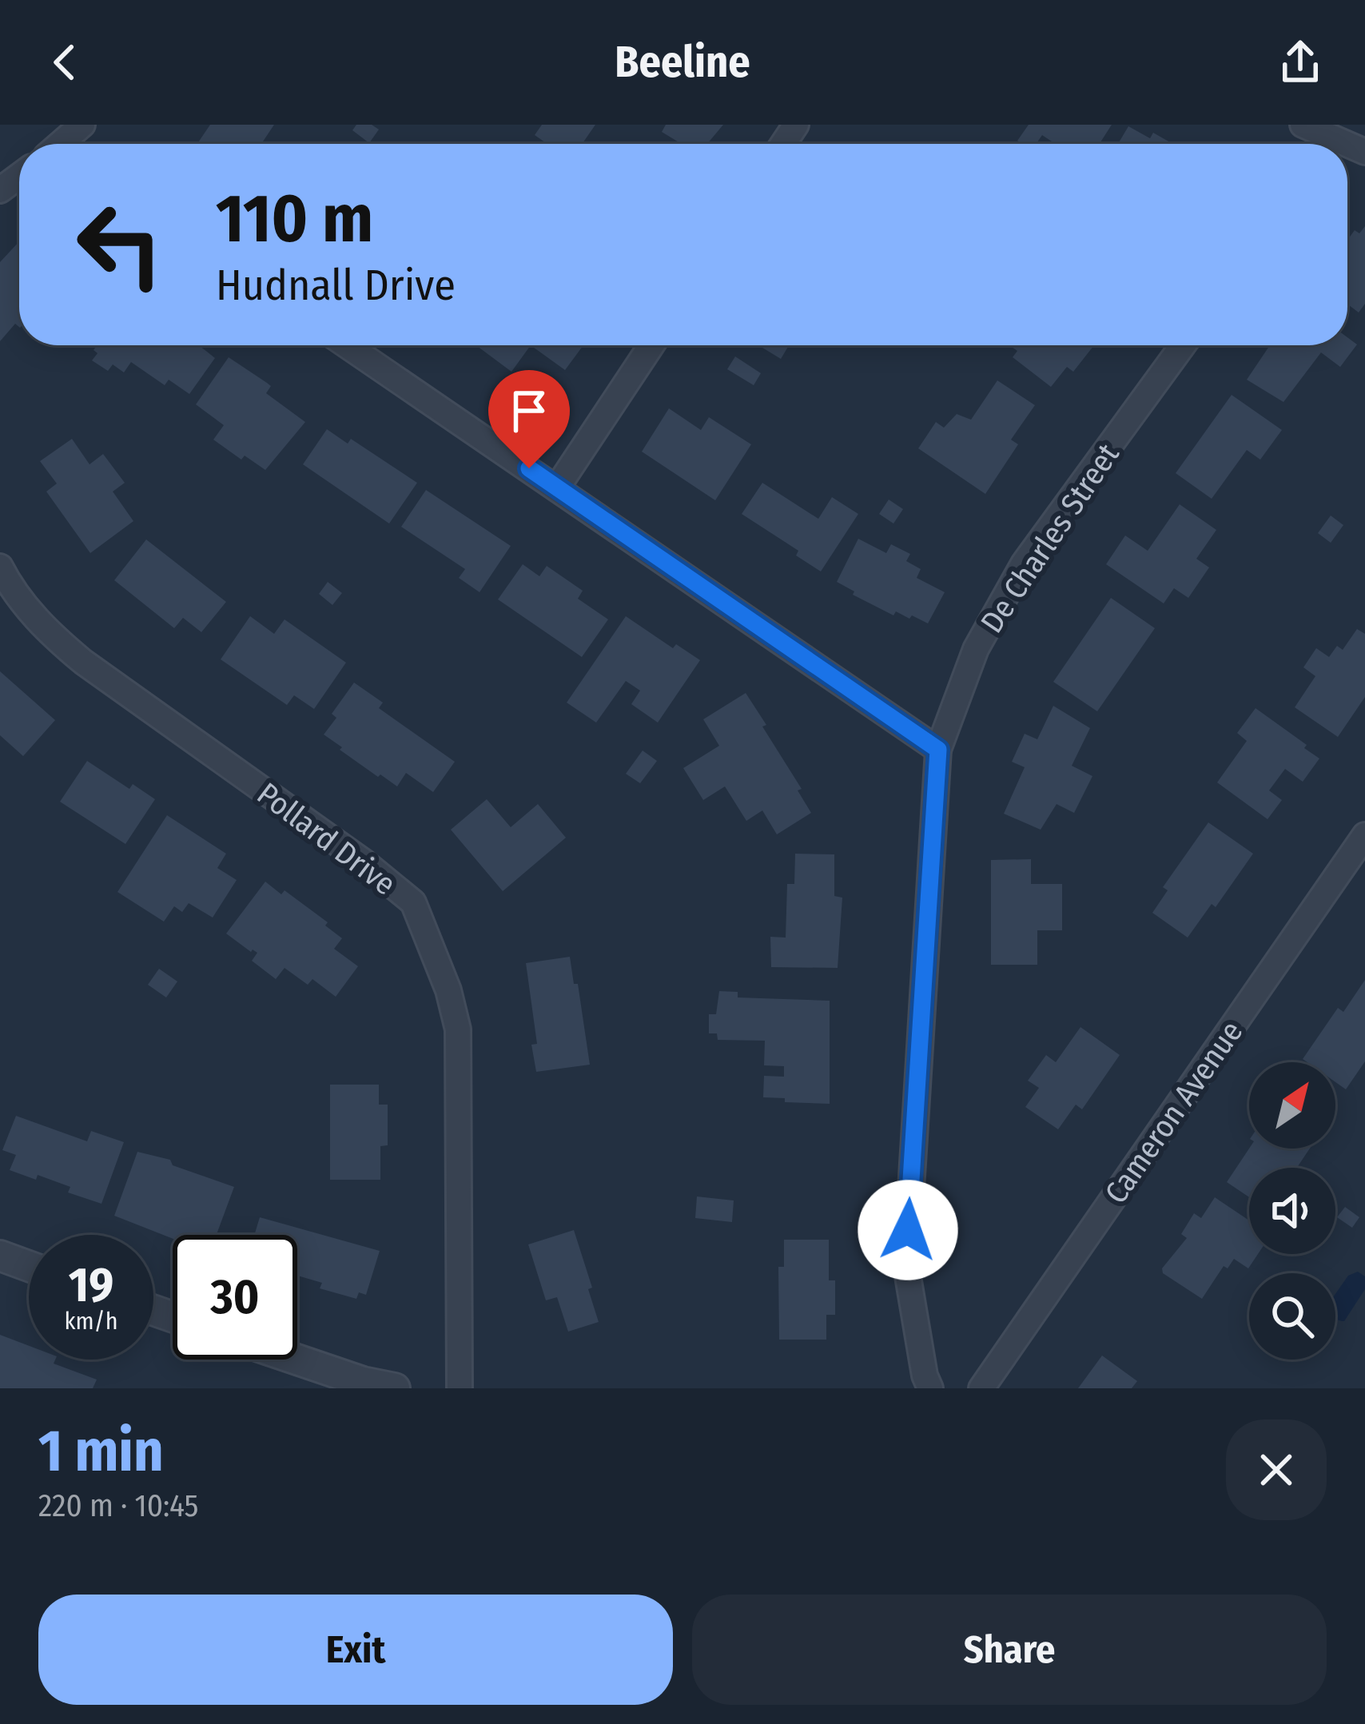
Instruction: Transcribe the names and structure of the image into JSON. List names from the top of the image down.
{
  "streets": {
    "street": ["De Charles Street", "Pollard Drive", "Cameron Avenue"]
  },
  "north": "top right",
  "page": {
    "header": "Beeline",
    "turn": ["110 m", "Hudnall Drive"],
    "speed": "19 km/h",
    "limit": "30",
    "heading": ["1 min", "220 m · 10:45"],
    "buttons": ["Exit", "Share"]
  }
}
